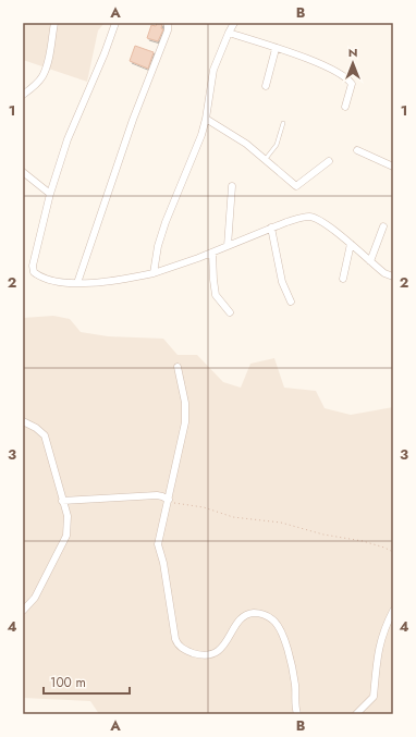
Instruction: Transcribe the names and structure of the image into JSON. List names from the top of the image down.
{
  "scale_bar": "100 m",
  "north": "top",
  "grid": {
    "columns": ["A", "B"],
    "rows": [
      "1",
      "2",
      "3",
      "4"
    ]
  }
}
